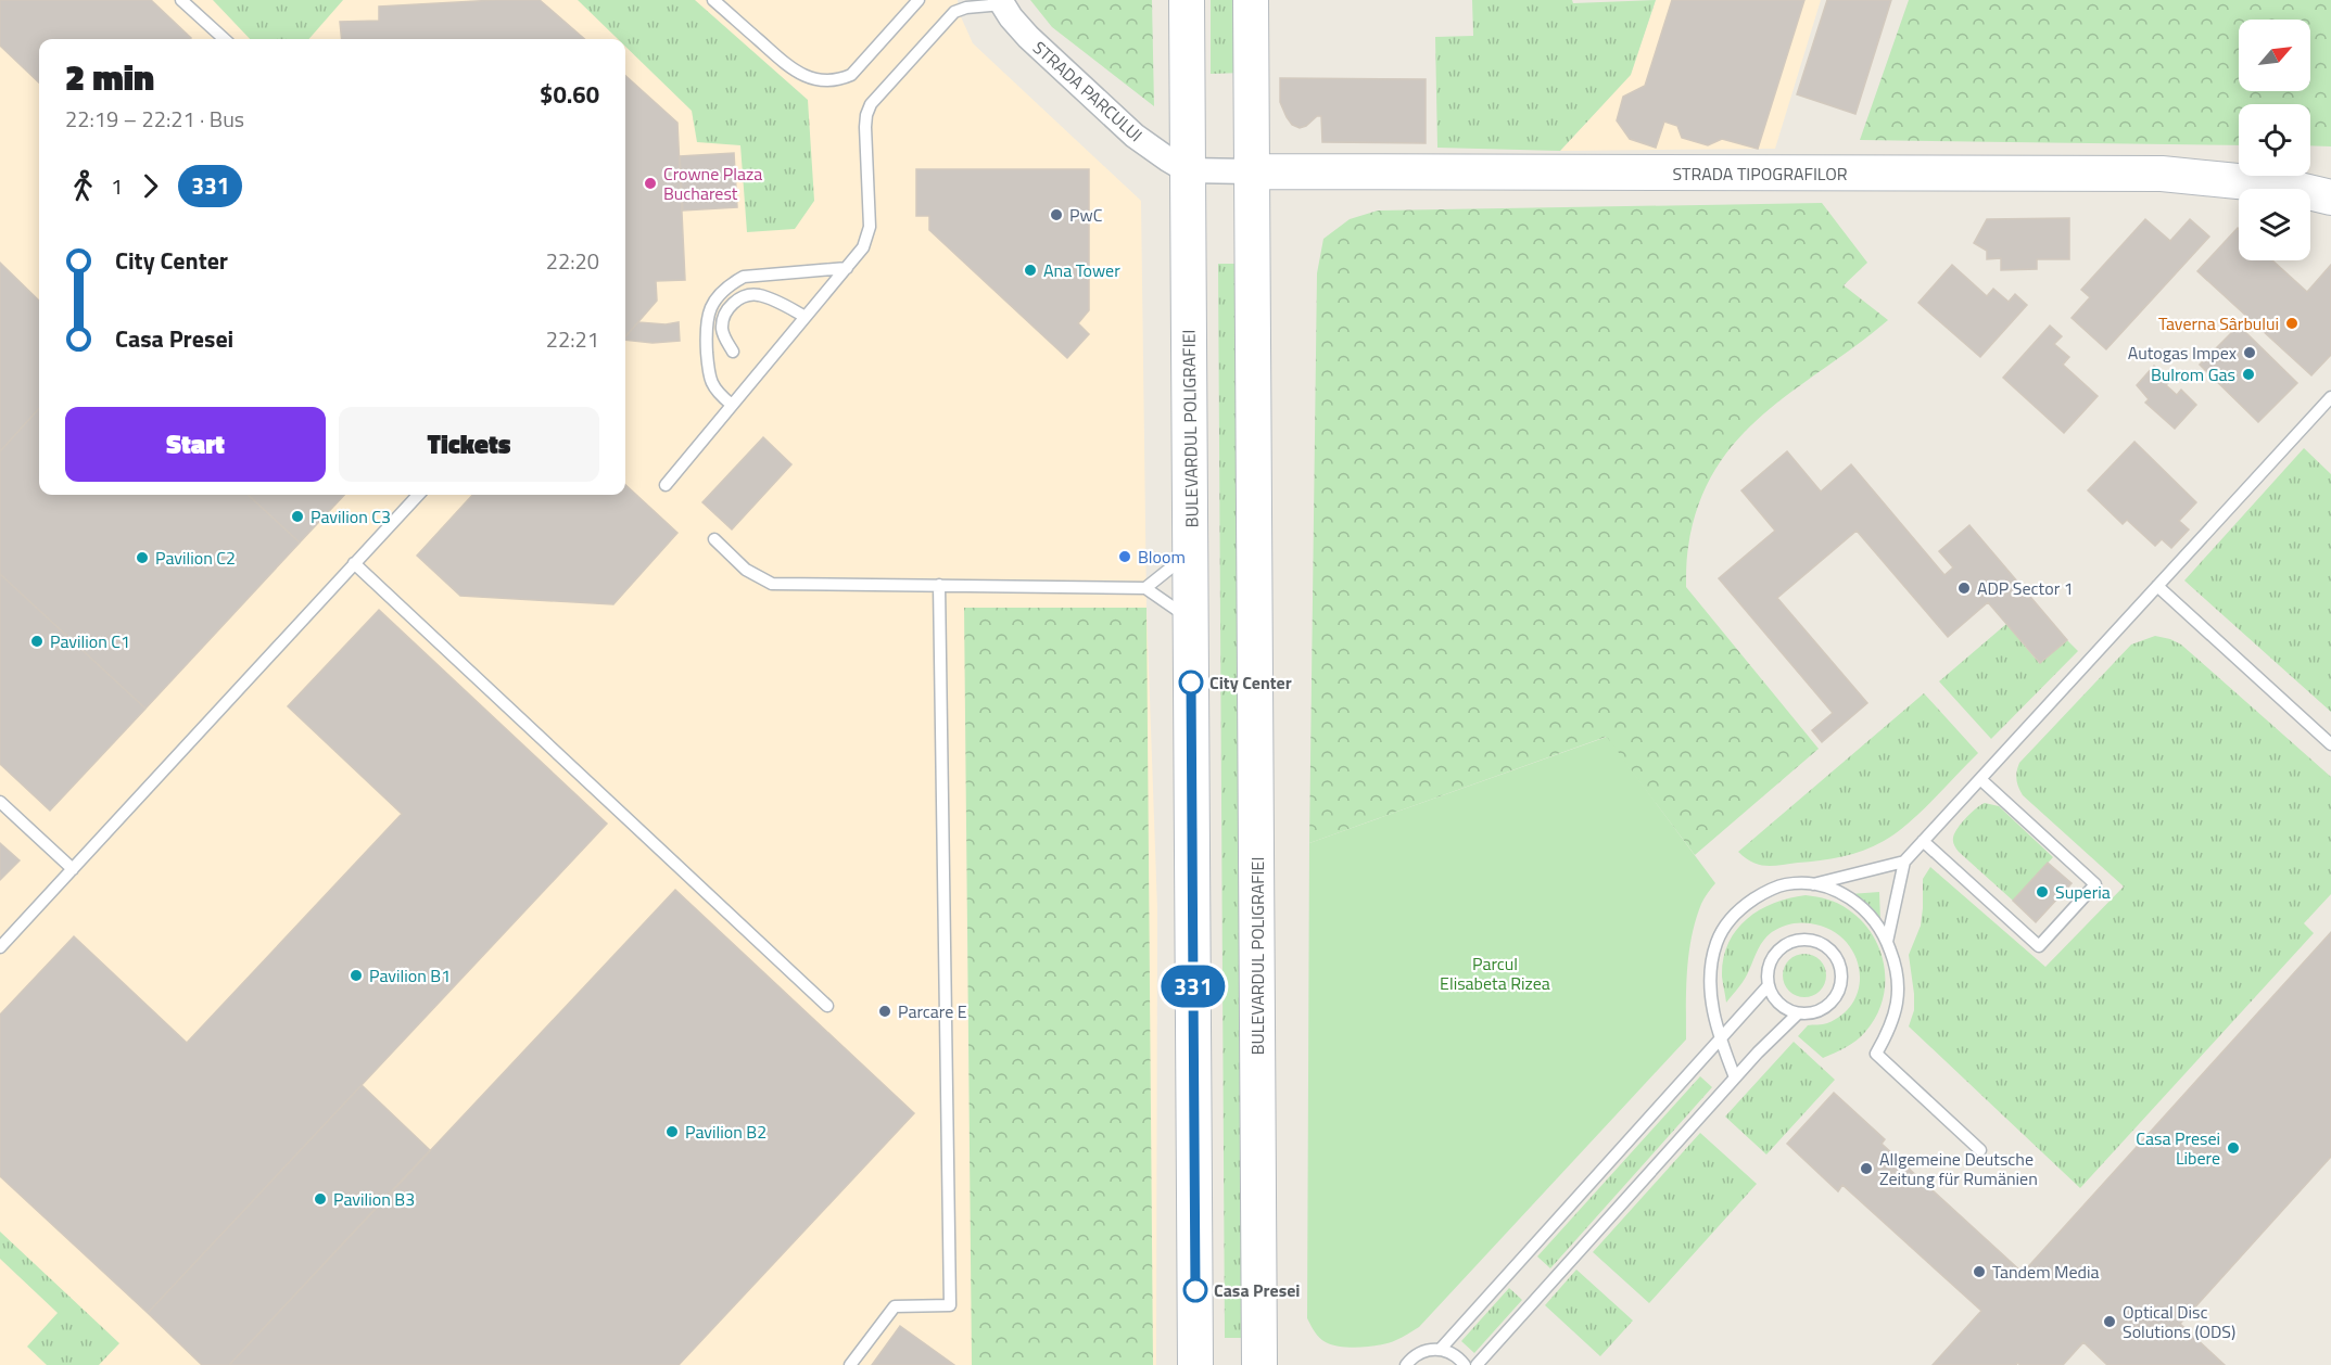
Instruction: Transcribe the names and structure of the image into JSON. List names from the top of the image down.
{
  "streets": {
    "main road": ["STRADA TIPOGRAFILOR", "BULEVARDUL POLIGRAFIEI"],
    "street": ["STRADA PARCULUI"]
  },
  "crossings": [
    ["STRADA PARCULUI", "STRADA TIPOGRAFILOR"],
    ["STRADA PARCULUI", "BULEVARDUL POLIGRAFIEI"],
    ["STRADA TIPOGRAFILOR", "BULEVARDUL POLIGRAFIEI"]
  ],
  "parks": ["Parcul Elisabeta Rizea"],
  "places": [
    "Crowne Plaza Bucharest",
    "PwC",
    "Ana Tower",
    "Taverna Sârbului",
    "Autogas Impex",
    "Bulrom Gas",
    "Pavilion C3",
    "Bloom",
    "Pavilion C2",
    "ADP Sector 1",
    "Pavilion C1",
    "City Center",
    "Superia",
    "Pavilion B1",
    "Parcare E",
    "Pavilion B2",
    "Casa Presei Libere",
    "Allgemeine Deutsche Zeitung für Rumänien",
    "Pavilion B3",
    "Tandem Media",
    "Casa Presei",
    "Optical Disc Solutions (ODS)"
  ],
  "lines": ["bus line 331"],
  "north": "top right",
  "page": {
    "on_map": "331",
    "heading": ["2 min", "22:19 – 22:21 · Bus", "$0.60"],
    "legs": ["1", "331"],
    "list": [
      {
        "name": "City Center",
        "value": "22:20"
      },
      {
        "name": "Casa Presei",
        "value": "22:21"
      }
    ],
    "buttons": ["Start", "Tickets"]
  }
}
